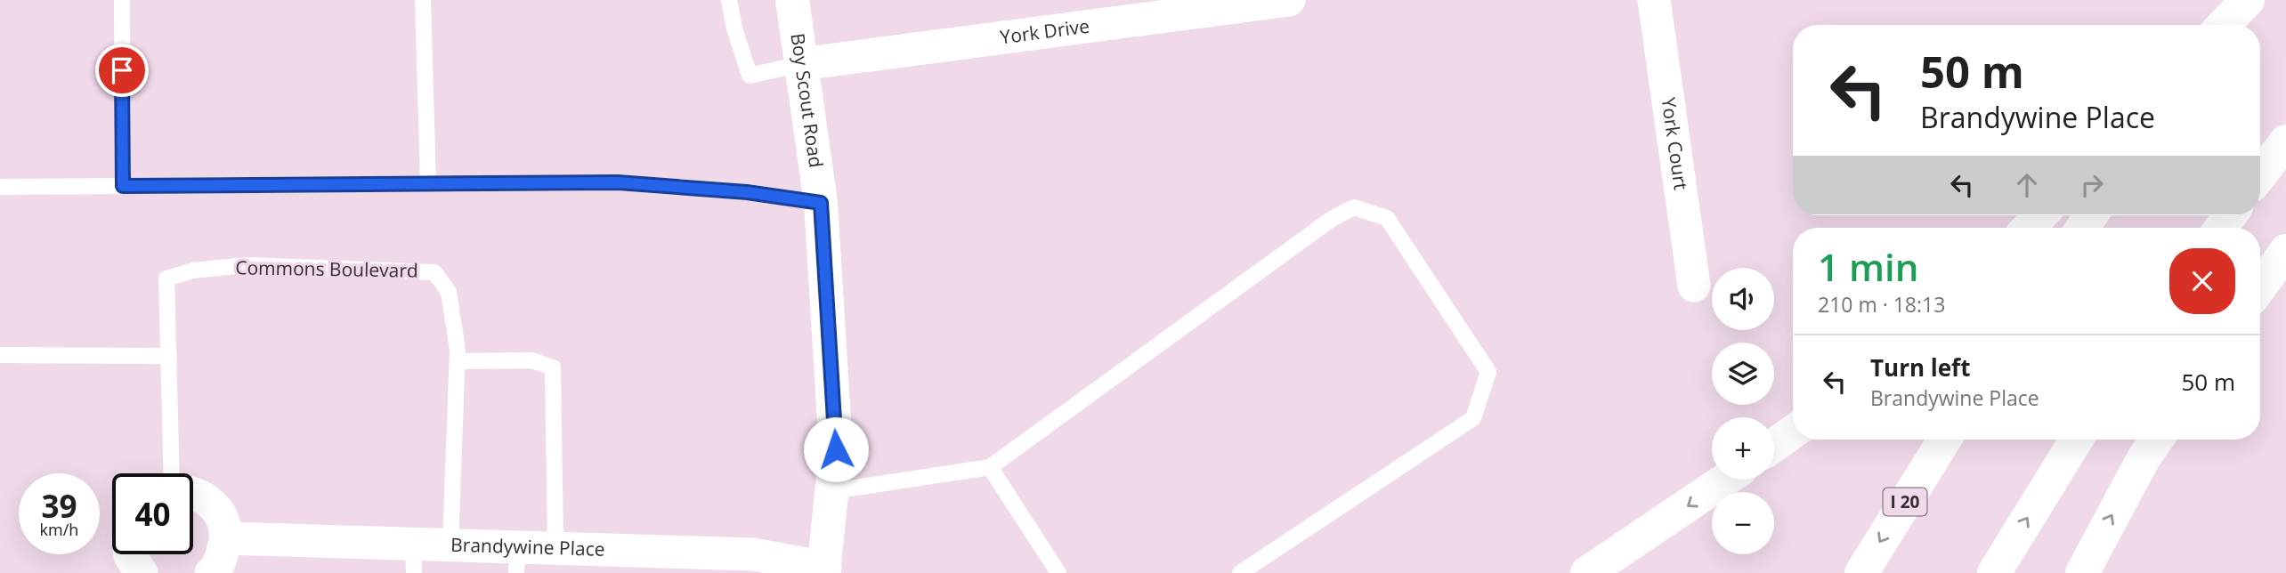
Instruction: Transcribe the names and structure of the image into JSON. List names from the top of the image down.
{
  "streets": {
    "main road": ["Boy Scout Road", "I 20"],
    "street": ["York Drive", "York Court", "Brandywine Place"],
    "lane": ["Commons Boulevard"]
  },
  "crossings": [
    ["York Drive", "Boy Scout Road"],
    ["Boy Scout Road", "Brandywine Place"],
    ["Commons Boulevard", "Brandywine Place"]
  ],
  "page": {
    "turn": ["50 m", "Brandywine Place"],
    "heading": ["1 min", "210 m · 18:13"],
    "map_buttons": ["+", "−"],
    "list": [
      {
        "name": "Turn left",
        "note": "Brandywine Place",
        "value": "50 m"
      }
    ],
    "speed": "39 km/h",
    "limit": "40"
  }
}
